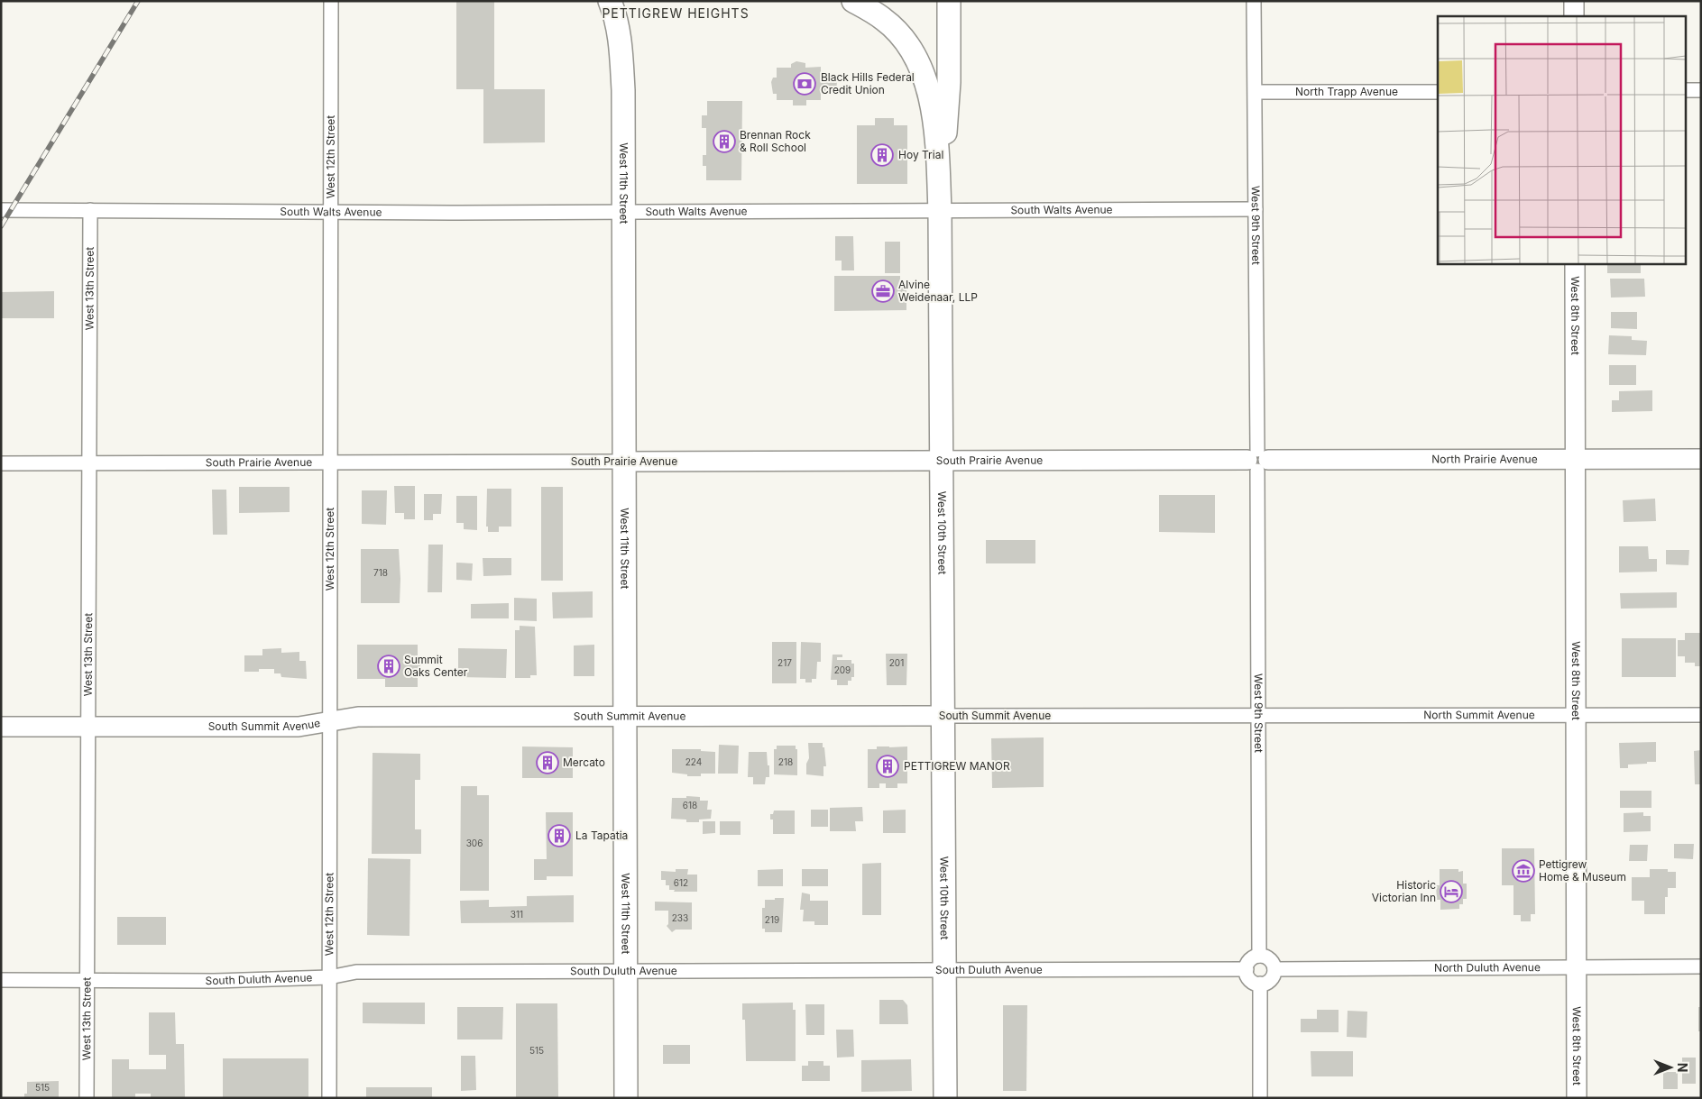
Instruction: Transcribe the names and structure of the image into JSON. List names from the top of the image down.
{
  "streets": {
    "main road": ["West 11th Street", "West 10th Street"],
    "street": [
      "North Trapp Avenue",
      "West 12th Street",
      "South Walts Avenue",
      "West 9th Street",
      "West 13th Street",
      "West 8th Street",
      "North Prairie Avenue",
      "South Prairie Avenue",
      "South Summit Avenue",
      "North Summit Avenue",
      "North Duluth Avenue",
      "South Duluth Avenue"
    ]
  },
  "crossings": [
    ["North Trapp Avenue", "West 9th Street"],
    ["West 12th Street", "South Walts Avenue"],
    ["West 12th Street", "South Prairie Avenue"],
    ["West 12th Street", "South Summit Avenue"],
    ["West 12th Street", "South Duluth Avenue"],
    ["West 11th Street", "South Walts Avenue"],
    ["West 11th Street", "South Prairie Avenue"],
    ["West 11th Street", "South Summit Avenue"],
    ["West 11th Street", "South Duluth Avenue"],
    ["South Walts Avenue", "West 9th Street"],
    ["South Walts Avenue", "West 13th Street"],
    ["South Walts Avenue", "West 10th Street"],
    ["West 9th Street", "North Prairie Avenue"],
    ["West 9th Street", "South Prairie Avenue"],
    ["West 9th Street", "South Summit Avenue"],
    ["West 9th Street", "North Summit Avenue"],
    ["West 9th Street", "North Duluth Avenue"],
    ["West 9th Street", "South Duluth Avenue"],
    ["West 13th Street", "South Prairie Avenue"],
    ["West 13th Street", "South Summit Avenue"],
    ["West 13th Street", "South Duluth Avenue"],
    ["West 8th Street", "North Prairie Avenue"],
    ["West 8th Street", "North Summit Avenue"],
    ["West 8th Street", "North Duluth Avenue"],
    ["North Prairie Avenue", "South Prairie Avenue"],
    ["South Prairie Avenue", "West 10th Street"],
    ["West 10th Street", "South Summit Avenue"],
    ["West 10th Street", "South Duluth Avenue"],
    ["South Summit Avenue", "North Summit Avenue"],
    ["North Duluth Avenue", "South Duluth Avenue"]
  ],
  "districts": ["PETTIGREW HEIGHTS"],
  "places": {
    "bank": ["Black Hills Federal Credit Union"],
    "building": [
      "Brennan Rock & Roll School",
      "Hoy Trial",
      "Summit Oaks Center",
      "Mercato",
      "PETTIGREW MANOR",
      "La Tapatia"
    ],
    "office": ["Alvine Weidenaar, LLP"],
    "museum": ["Pettigrew Home & Museum"],
    "hotel": ["Historic Victorian Inn"]
  },
  "house_numbers": [
    "718",
    "217",
    "201",
    "209",
    "224",
    "218",
    "618",
    "306",
    "612",
    "311",
    "233",
    "219",
    "515",
    "515"
  ],
  "north": "right"
}
